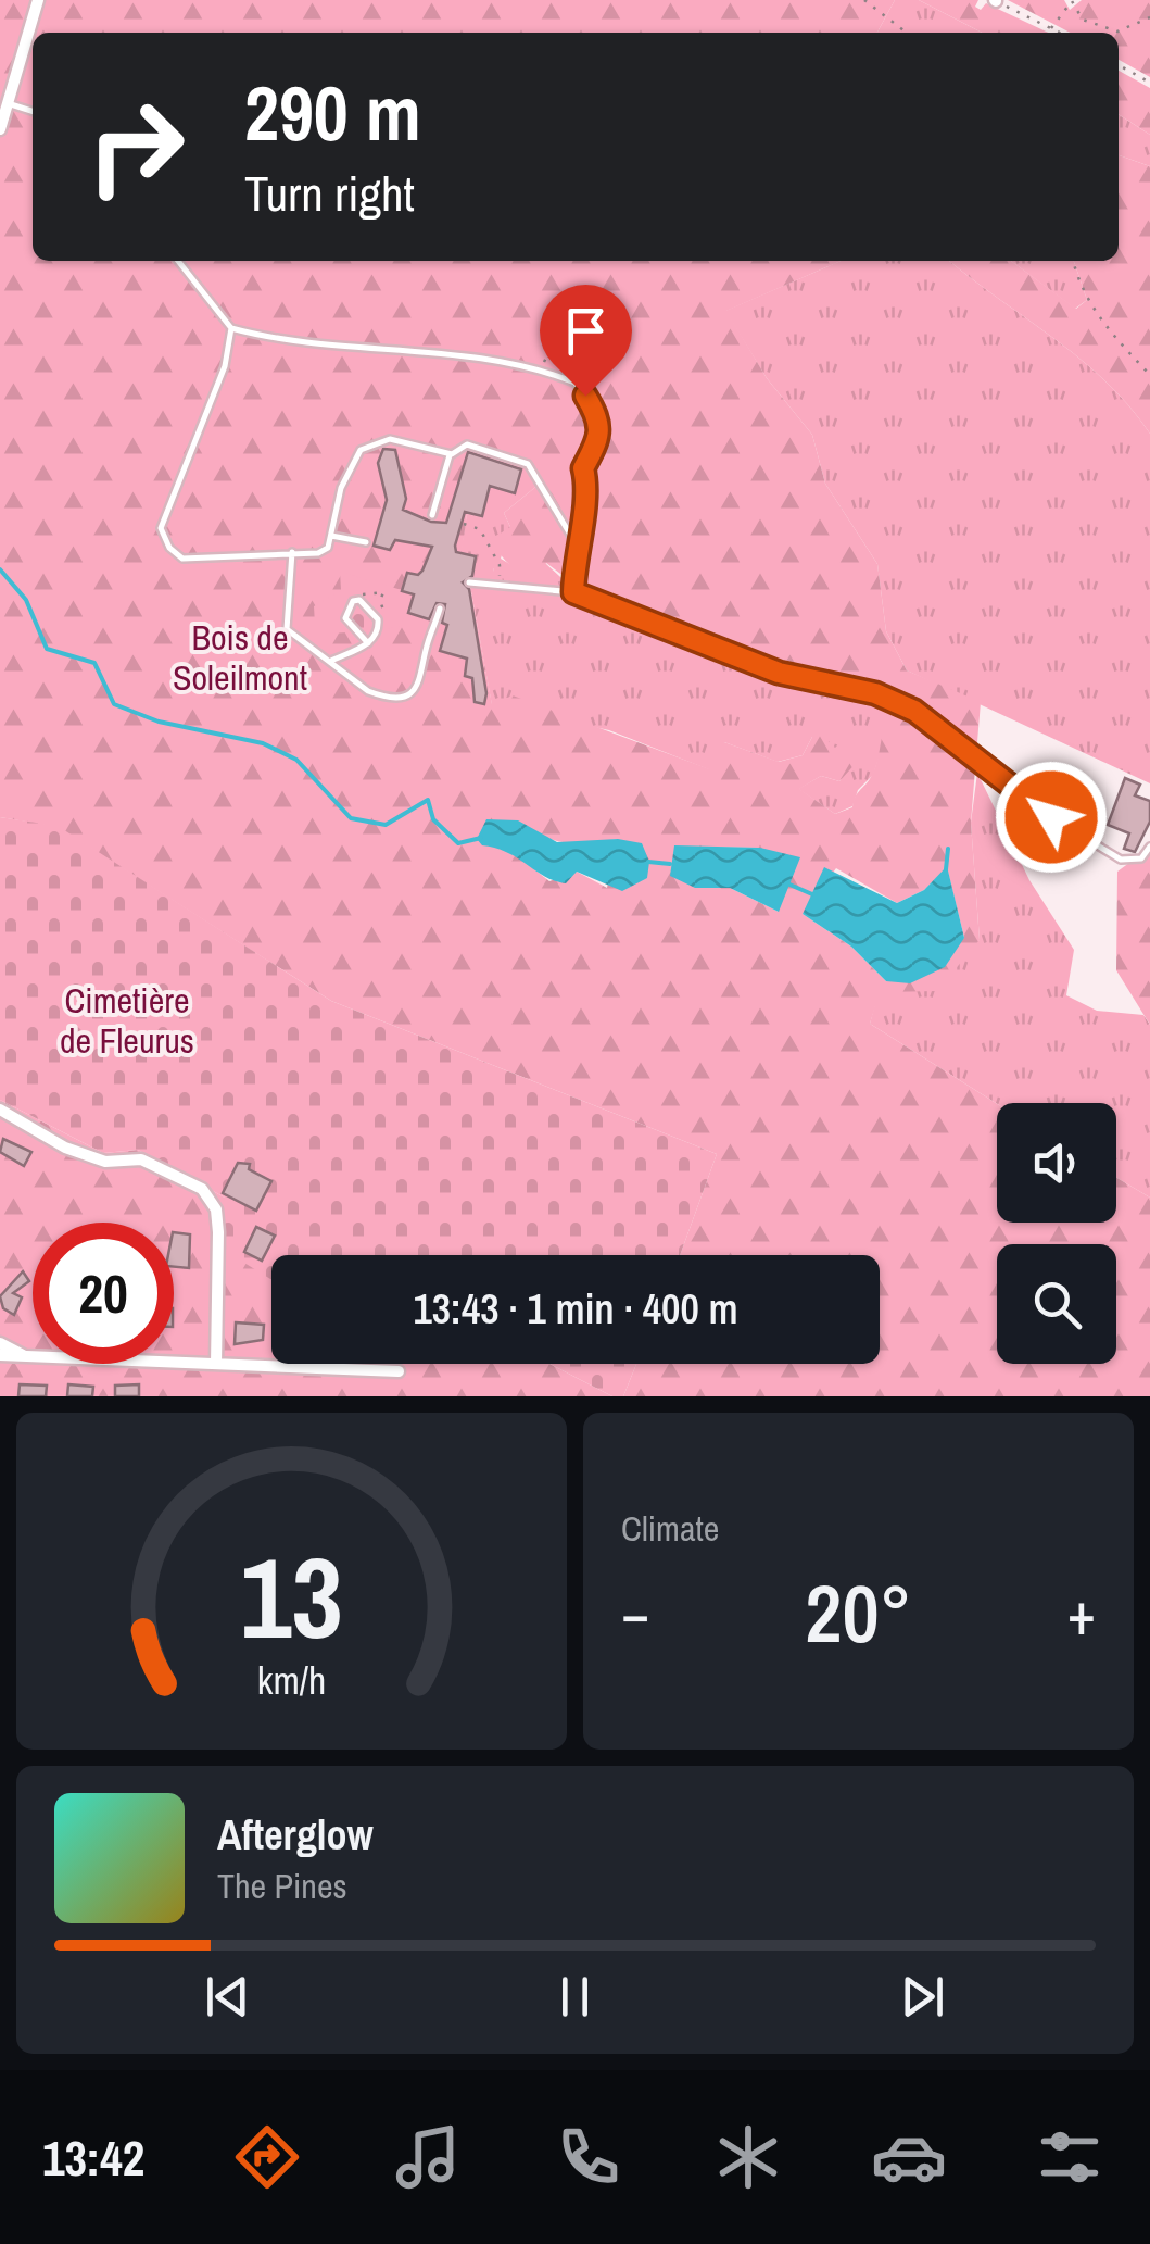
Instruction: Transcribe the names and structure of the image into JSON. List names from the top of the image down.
{
  "parks": ["Bois de Soleilmont", "Cimetière de Fleurus"],
  "page": {
    "turn": ["290 m", "Turn right"],
    "limit": "20",
    "trip": "13:43 · 1 min · 400 m",
    "tile": "Climate",
    "heat": ["−", "20°", "+"],
    "song": ["Afterglow", "The Pines"],
    "tabs": "13:42",
    "gauge": ["13", "km/h"]
  }
}
